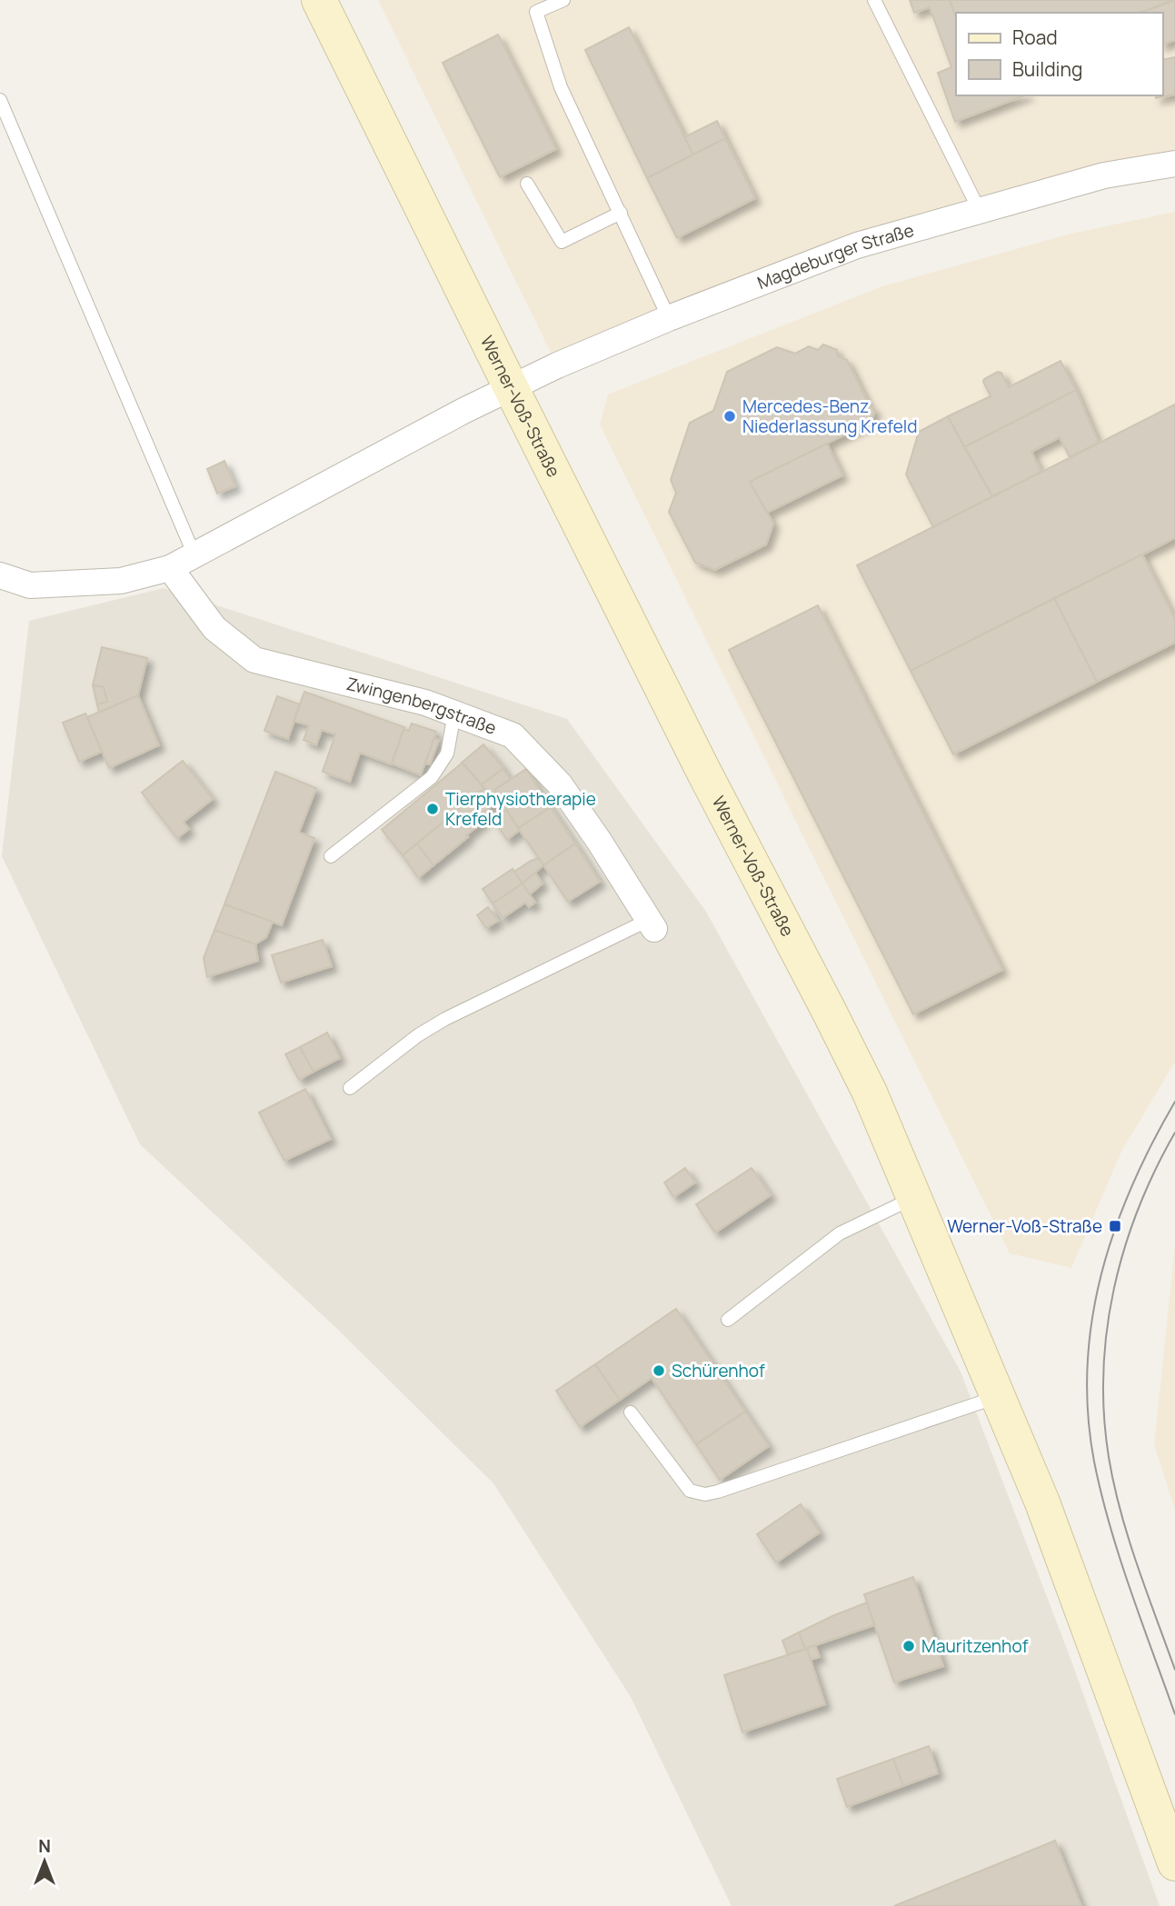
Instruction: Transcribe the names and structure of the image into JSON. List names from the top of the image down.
{
  "streets": {
    "main road": ["Werner-Voß-Straße"],
    "street": ["Magdeburger Straße", "Zwingenbergstraße"]
  },
  "crossings": [
    ["Magdeburger Straße", "Werner-Voß-Straße"]
  ],
  "places": {
    "other": [
      "Mercedes-Benz Niederlassung Krefeld",
      "Tierphysiotherapie Krefeld",
      "Schürenhof",
      "Mauritzenhof"
    ],
    "transit": ["Werner-Voß-Straße"]
  },
  "legend": ["Road", "Building"],
  "north": "top"
}
